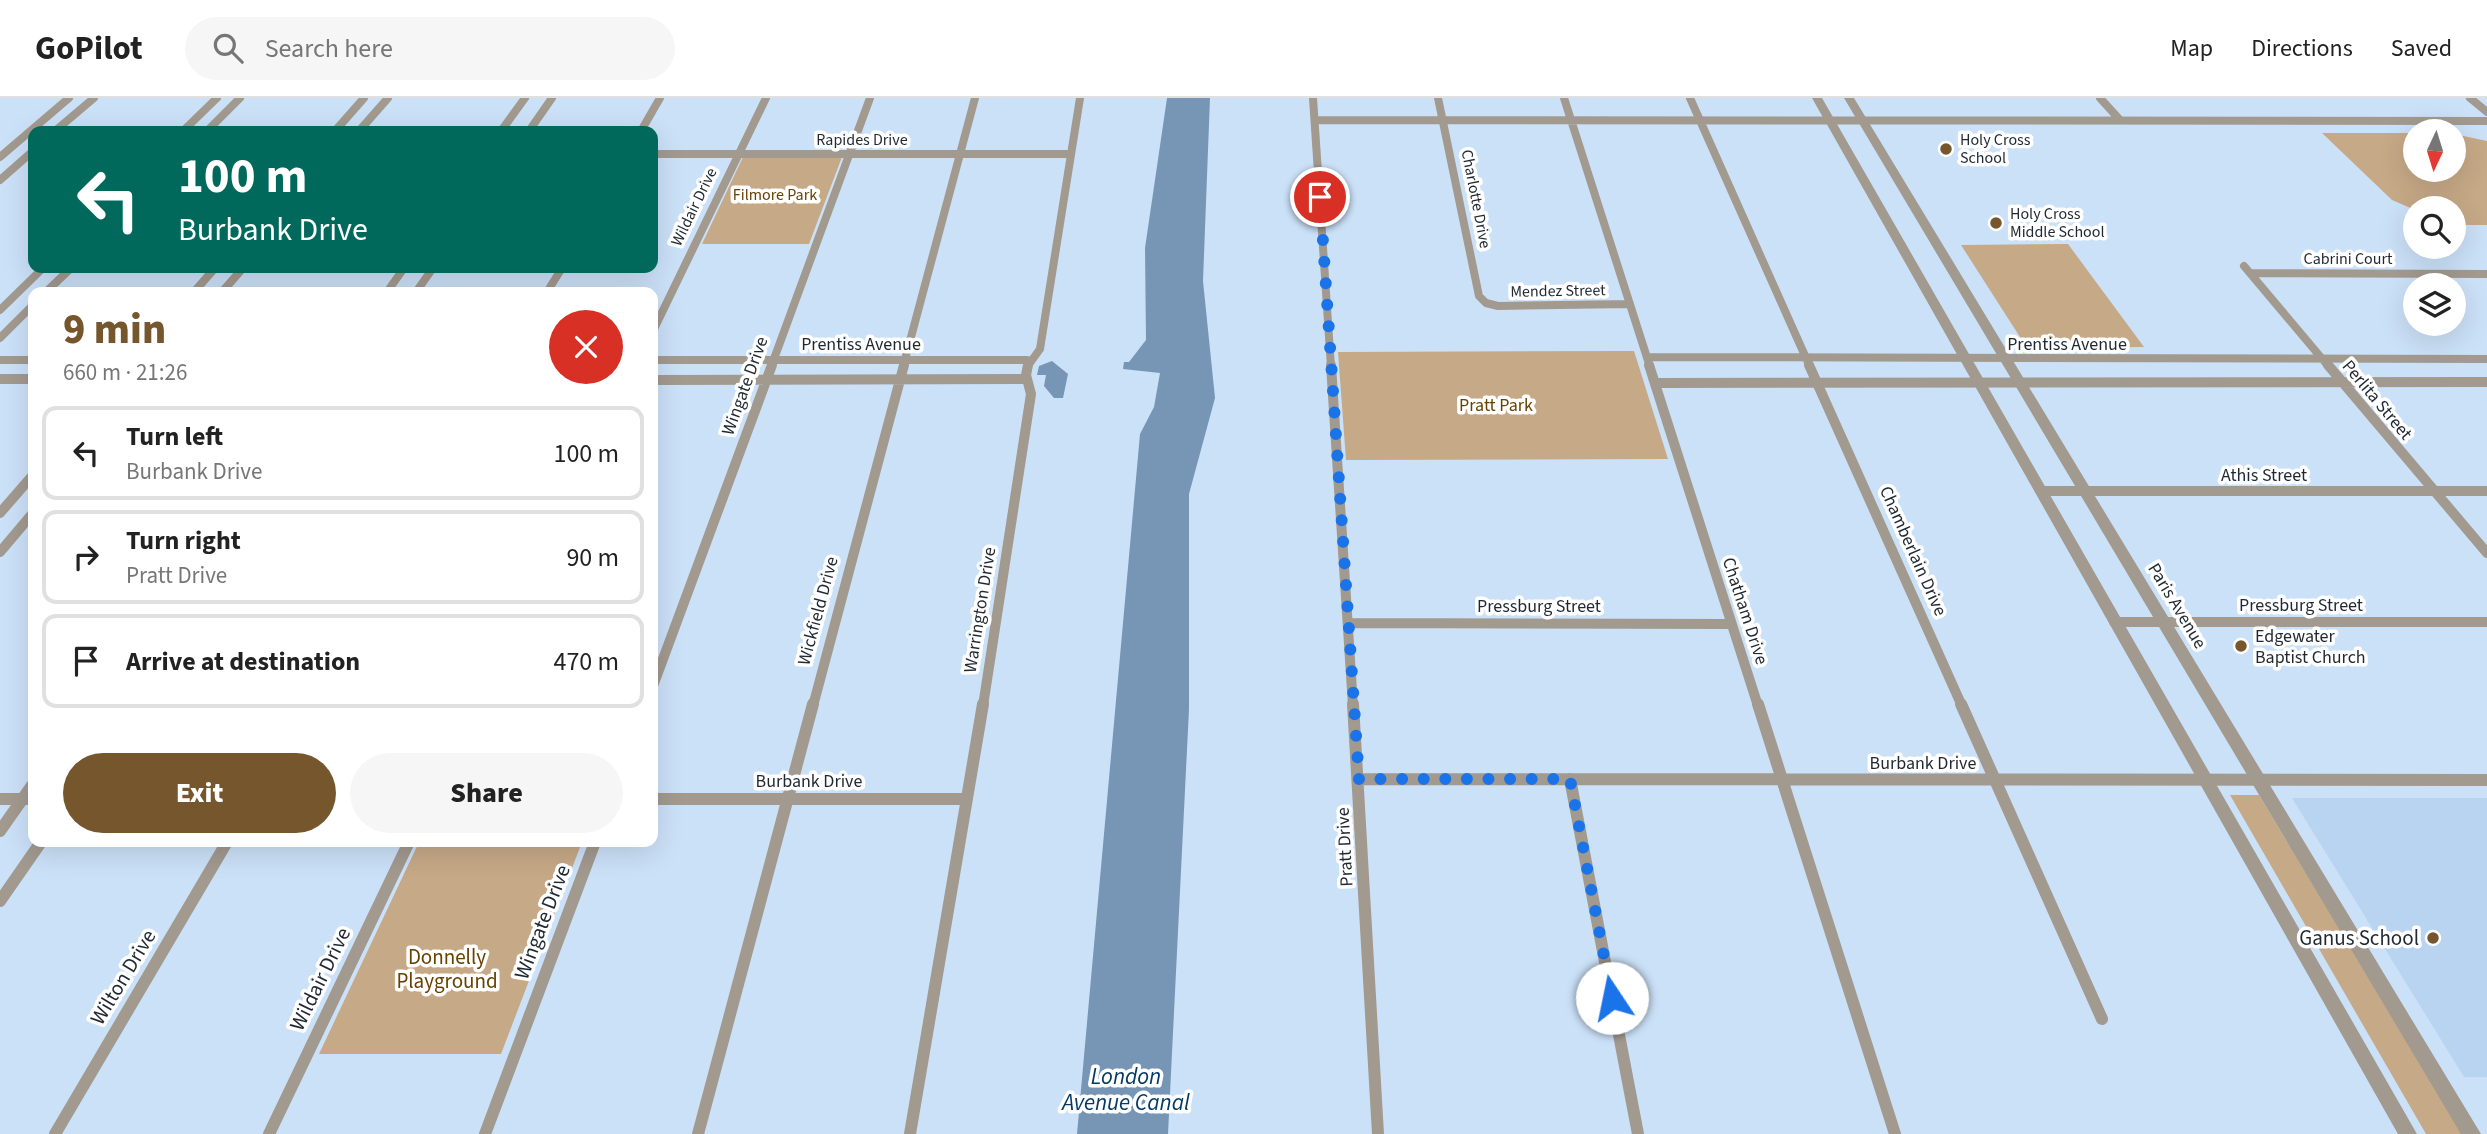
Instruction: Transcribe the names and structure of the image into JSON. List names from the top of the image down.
{
  "streets": {
    "street": [
      "Rapides Drive",
      "Charlotte Drive",
      "Wildair Drive",
      "Cabrini Court",
      "Mendez Street",
      "Prentiss Avenue",
      "Wingate Drive",
      "Perlita Street",
      "Athis Street",
      "Chamberlain Drive",
      "Pressburg Street",
      "Paris Avenue",
      "Warrington Drive",
      "Wickfield Drive",
      "Chatham Drive",
      "Burbank Drive",
      "Pratt Drive",
      "Wilton Drive"
    ]
  },
  "crossings": [
    ["Rapides Drive", "Wildair Drive"],
    ["Rapides Drive", "Wingate Drive"],
    ["Rapides Drive", "Warrington Drive"],
    ["Rapides Drive", "Wickfield Drive"],
    ["Charlotte Drive", "Mendez Street"],
    ["Cabrini Court", "Perlita Street"],
    ["Mendez Street", "Chatham Drive"],
    ["Prentiss Avenue", "Wingate Drive"],
    ["Prentiss Avenue", "Perlita Street"],
    ["Prentiss Avenue", "Chamberlain Drive"],
    ["Prentiss Avenue", "Paris Avenue"],
    ["Prentiss Avenue", "Warrington Drive"],
    ["Prentiss Avenue", "Wickfield Drive"],
    ["Prentiss Avenue", "Chatham Drive"],
    ["Perlita Street", "Athis Street"],
    ["Athis Street", "Paris Avenue"],
    ["Chamberlain Drive", "Burbank Drive"],
    ["Pressburg Street", "Paris Avenue"],
    ["Pressburg Street", "Chatham Drive"],
    ["Pressburg Street", "Pratt Drive"],
    ["Paris Avenue", "Burbank Drive"],
    ["Warrington Drive", "Burbank Drive"],
    ["Wickfield Drive", "Burbank Drive"],
    ["Chatham Drive", "Burbank Drive"],
    ["Burbank Drive", "Pratt Drive"]
  ],
  "water": ["London Avenue Canal"],
  "parks": ["Filmore Park", "Pratt Park", "Donnelly Playground"],
  "places": [
    "Holy Cross School",
    "Holy Cross Middle School",
    "Edgewater Baptist Church",
    "Ganus School"
  ],
  "north": "bottom",
  "page": {
    "header": "GoPilot",
    "search": "Search here",
    "nav": ["Map", "Directions", "Saved"],
    "turn": ["100 m", "Burbank Drive"],
    "heading": ["9 min", "660 m · 21:26"],
    "list": [
      {
        "name": "Turn left",
        "note": "Burbank Drive",
        "value": "100 m"
      },
      {
        "name": "Turn right",
        "note": "Pratt Drive",
        "value": "90 m"
      },
      {
        "name": "Arrive at destination",
        "value": "470 m"
      }
    ],
    "buttons": ["Exit", "Share"]
  }
}
